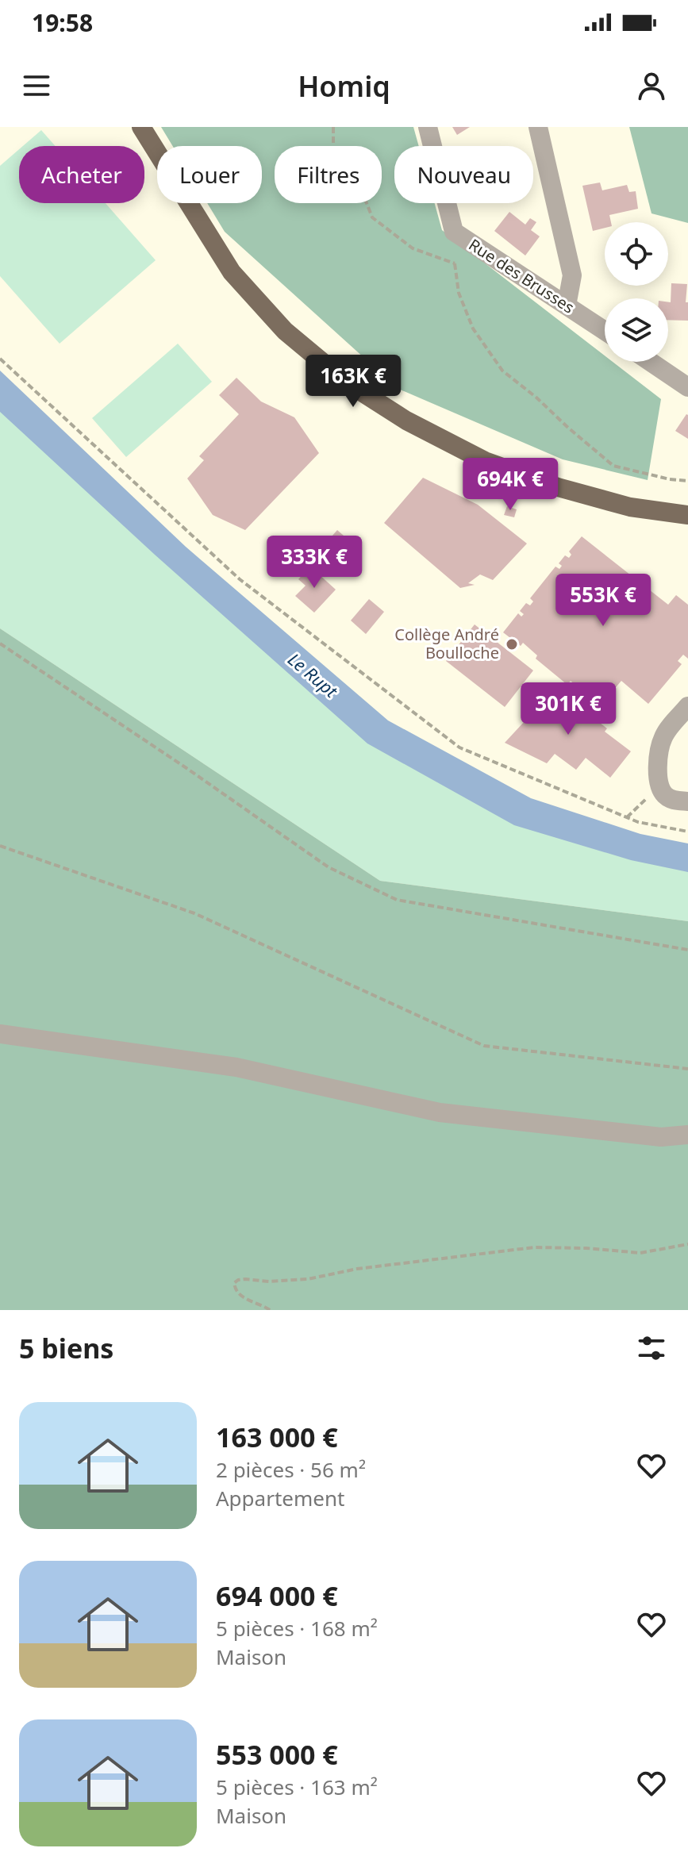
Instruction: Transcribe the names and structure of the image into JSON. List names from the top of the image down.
{
  "streets": {
    "street": ["Rue des Brusses"]
  },
  "water": ["Le Rupt"],
  "places": ["Collège André Boulloche"],
  "page": {
    "status": "19:58",
    "header": "Homiq",
    "chip": [
      "Acheter",
      "Louer",
      "Filtres",
      "Nouveau"
    ],
    "price": [
      "163K €",
      "694K €",
      "333K €",
      "553K €",
      "301K €"
    ],
    "heading": "5 biens",
    "list": [
      {
        "name": "163 000 €",
        "note": "2 pièces · 56 m² · Appartement"
      },
      {
        "name": "694 000 €",
        "note": "5 pièces · 168 m² · Maison"
      },
      {
        "name": "553 000 €",
        "note": "5 pièces · 163 m² · Maison"
      }
    ]
  }
}
